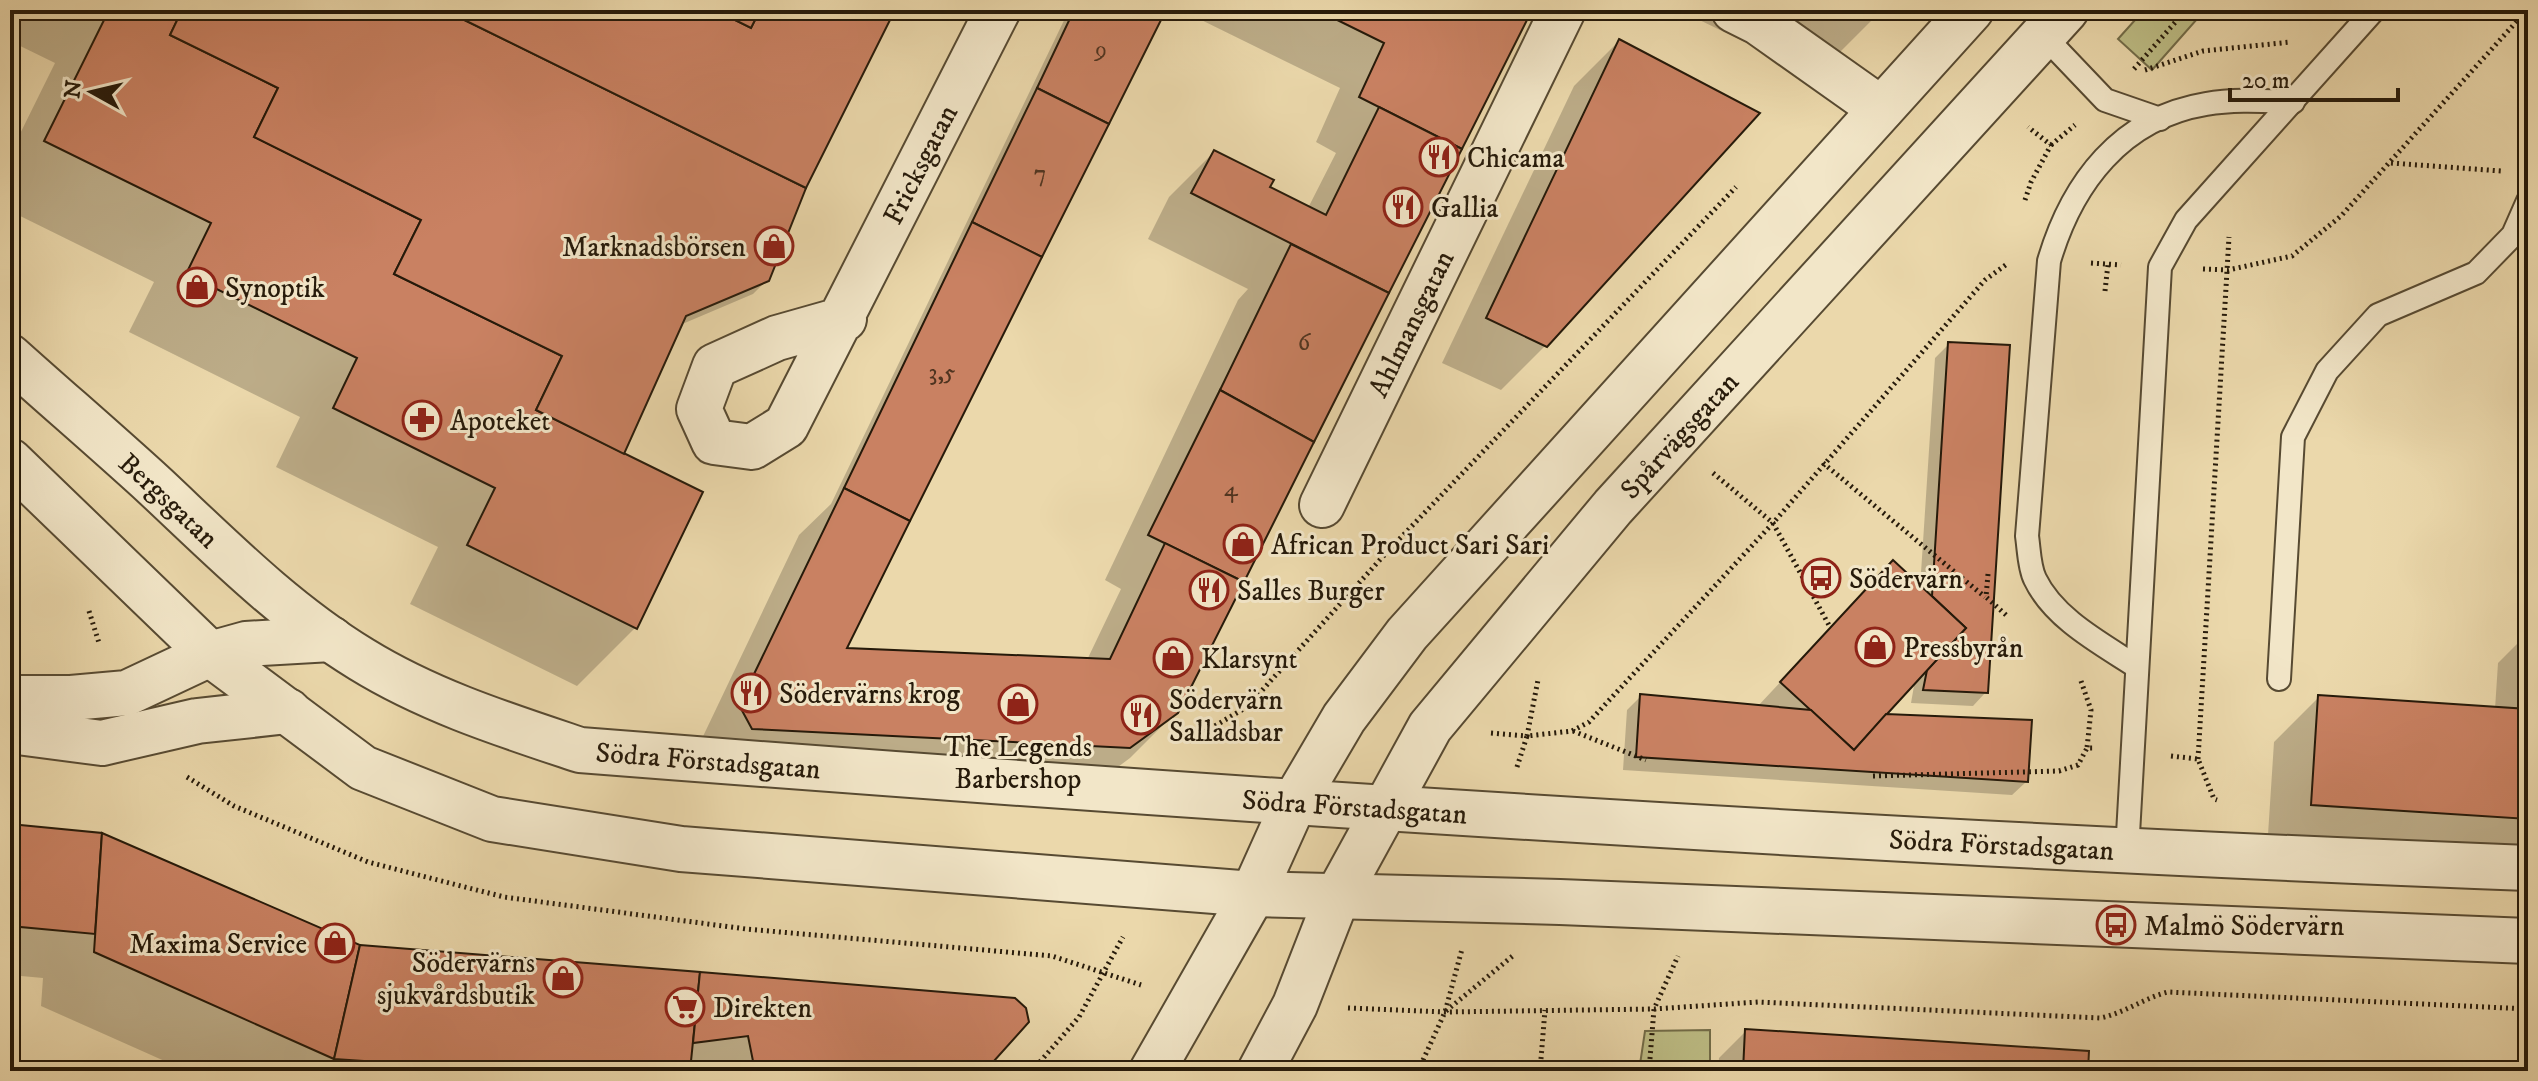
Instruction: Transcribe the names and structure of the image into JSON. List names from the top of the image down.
{
  "streets": {
    "street": [
      "Fricksgatan",
      "Ahlmansgatan",
      "Spårvägsgatan",
      "Bergsgatan",
      "Södra Förstadsgatan"
    ]
  },
  "crossings": [
    ["Spårvägsgatan", "Södra Förstadsgatan"],
    ["Bergsgatan", "Södra Förstadsgatan"]
  ],
  "places": {
    "restaurant": [
      "Chicama",
      "Gallia",
      "Salles Burger",
      "Södervärns krog",
      "Södervärn Salladsbar"
    ],
    "shop": [
      "Marknadsbörsen",
      "Synoptik",
      "African Product Sari Sari",
      "Pressbyrån",
      "Klarsynt",
      "The Legends Barbershop",
      "Maxima Service",
      "Södervärns sjukvårdsbutik"
    ],
    "pharmacy": ["Apoteket"],
    "bus stop": ["Södervärn", "Malmö Södervärn"],
    "supermarket": ["Direkten"]
  },
  "house_numbers": [
    "9",
    "7",
    "6",
    "3,5",
    "4"
  ],
  "scale_bar": "20 m",
  "north": "left"
}
